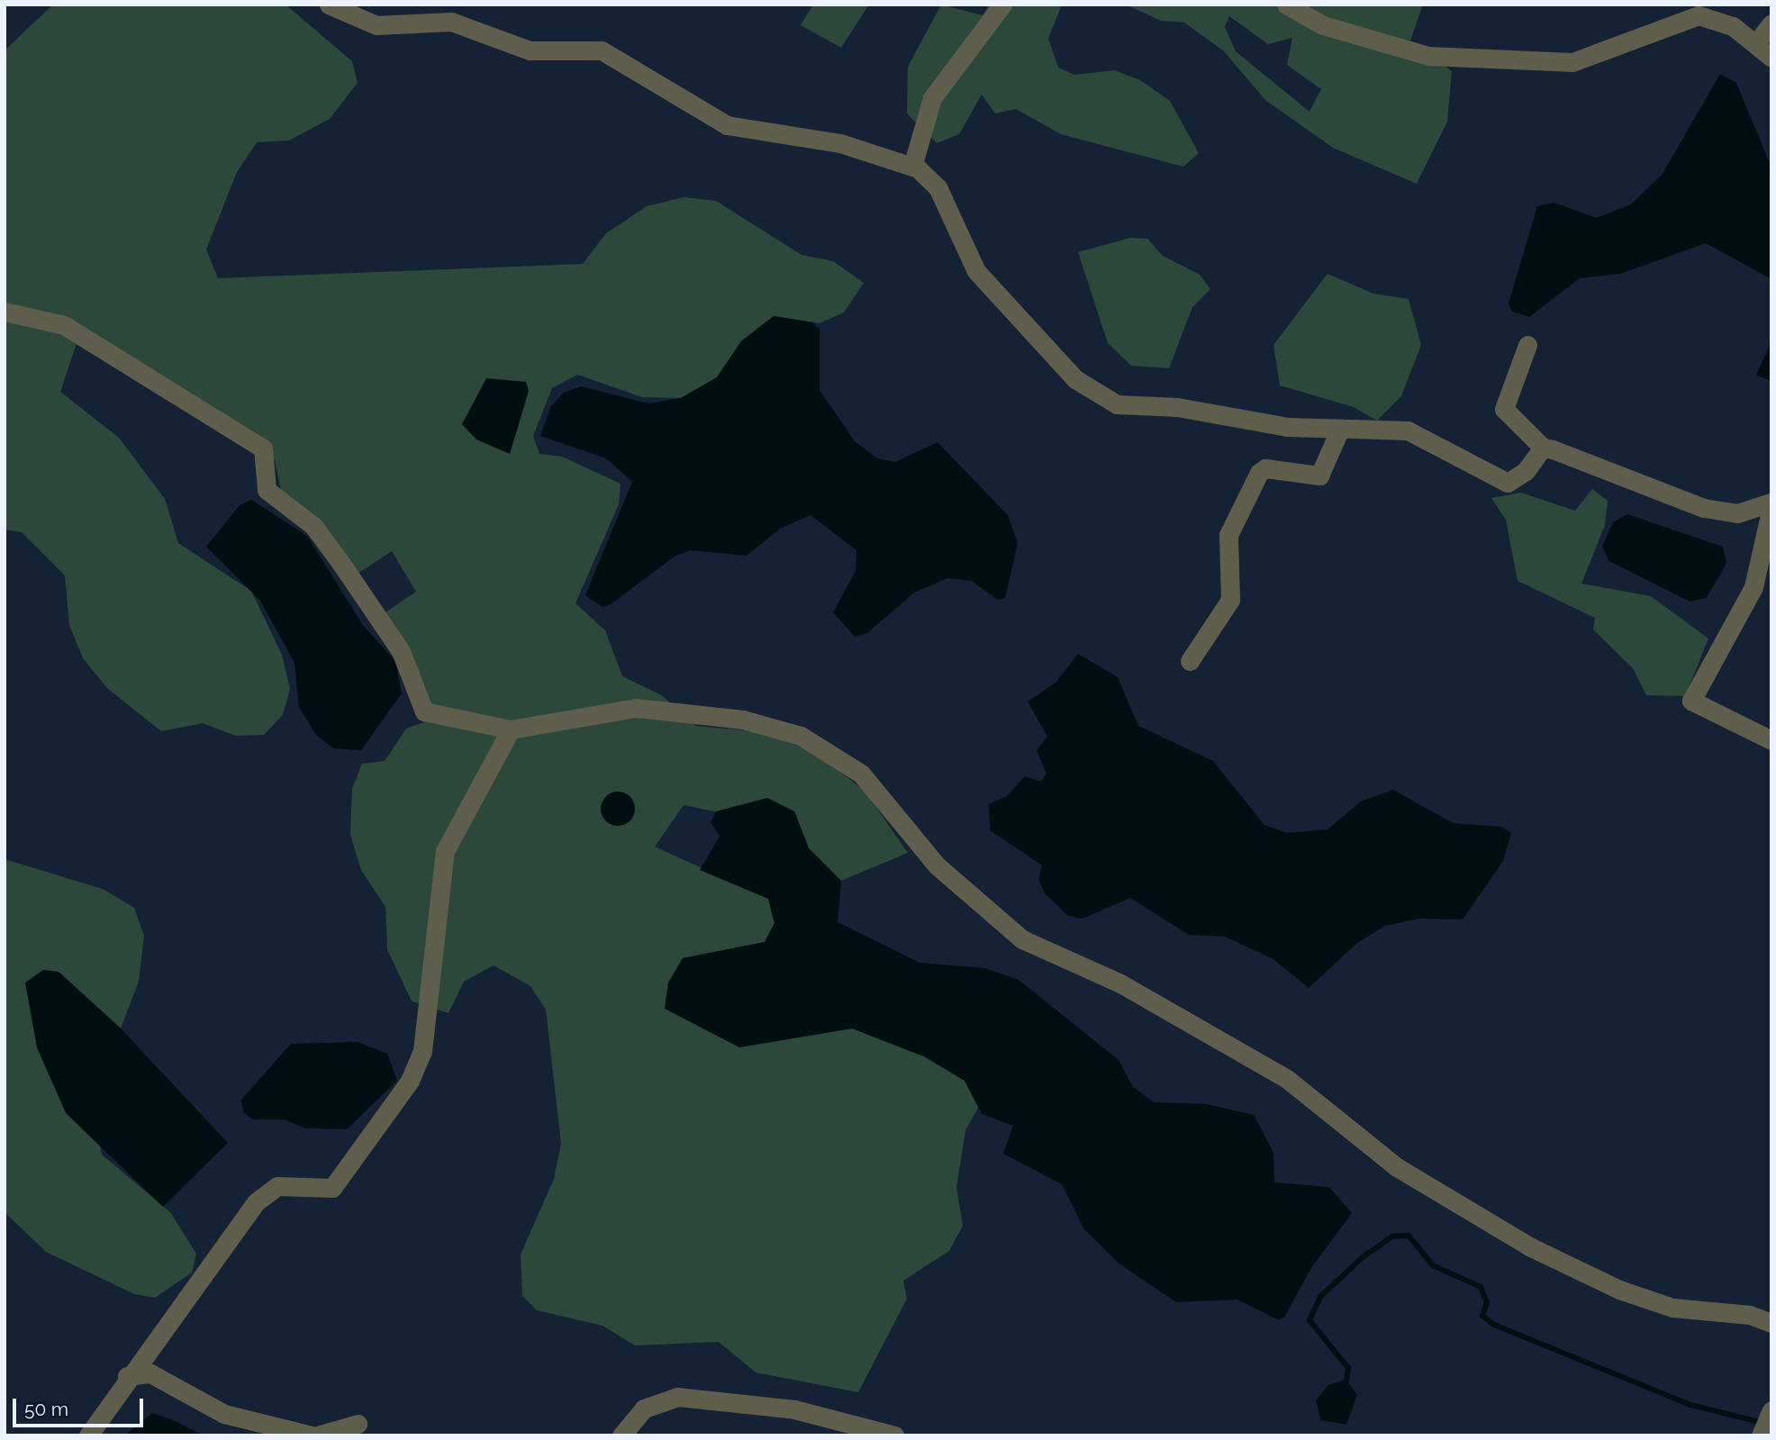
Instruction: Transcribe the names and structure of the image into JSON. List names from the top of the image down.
{
  "scale_bar": "50 m"
}
